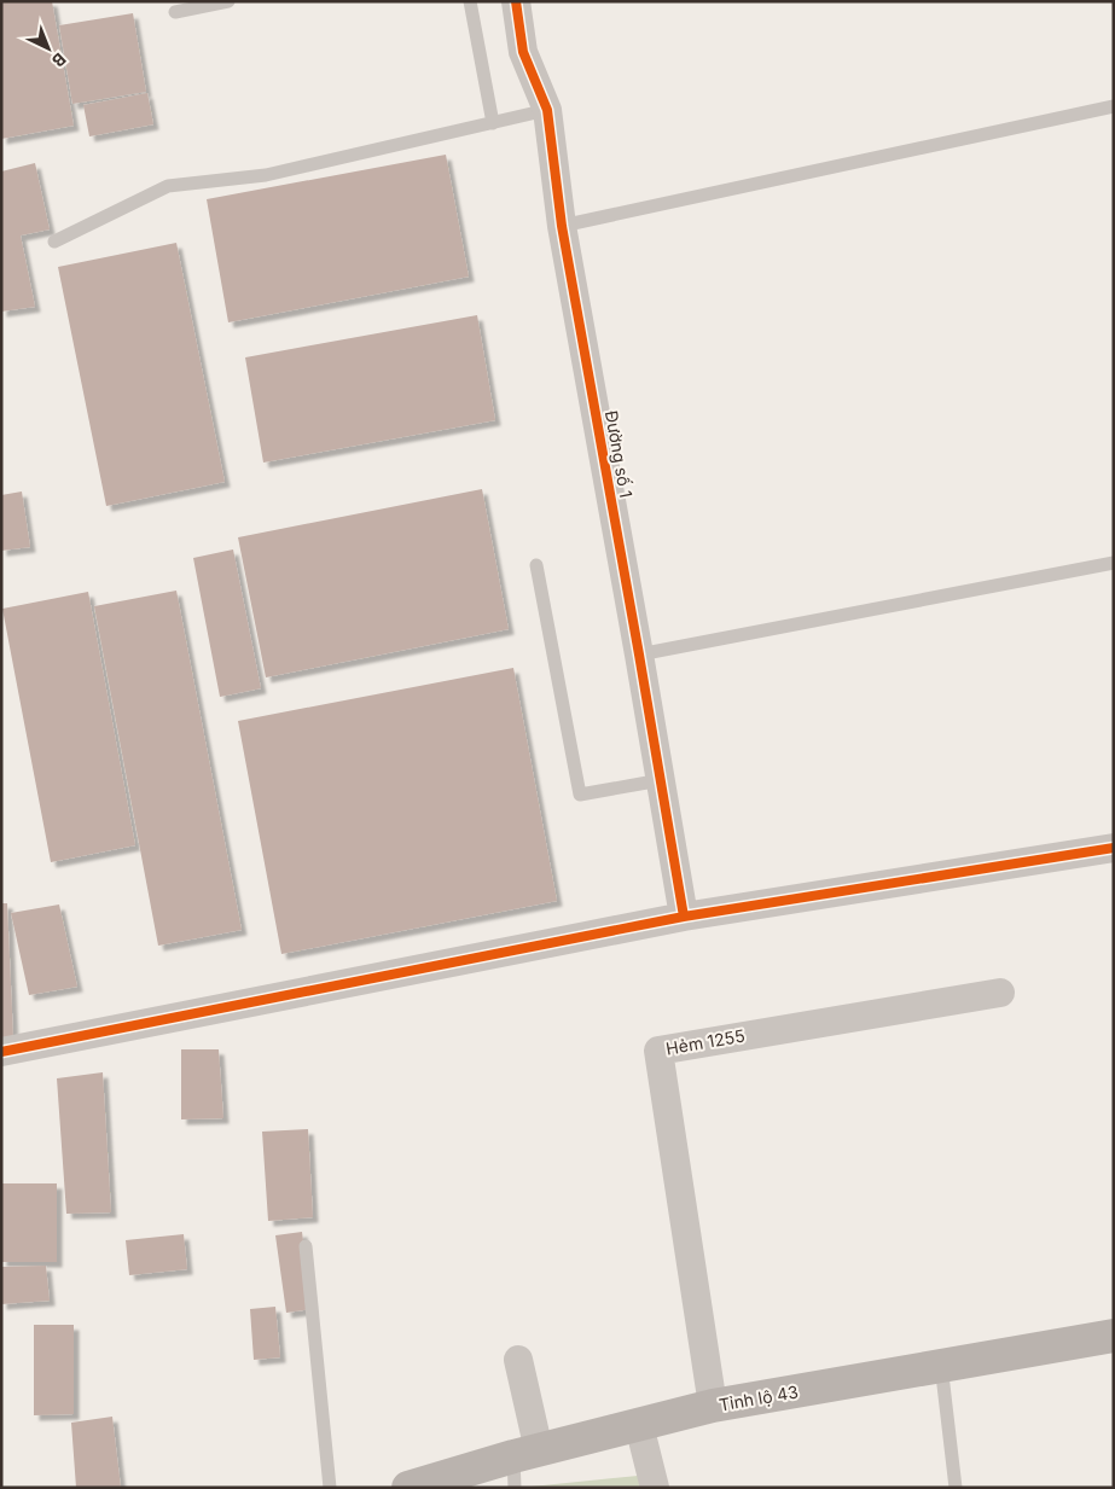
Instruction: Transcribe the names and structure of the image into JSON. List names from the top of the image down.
{
  "streets": {
    "main road": ["Tỉnh lộ 43"],
    "street": ["Đường số 1", "Hẻm 1255"]
  },
  "crossings": [
    ["Hẻm 1255", "Tỉnh lộ 43"]
  ],
  "north": "bottom right"
}
